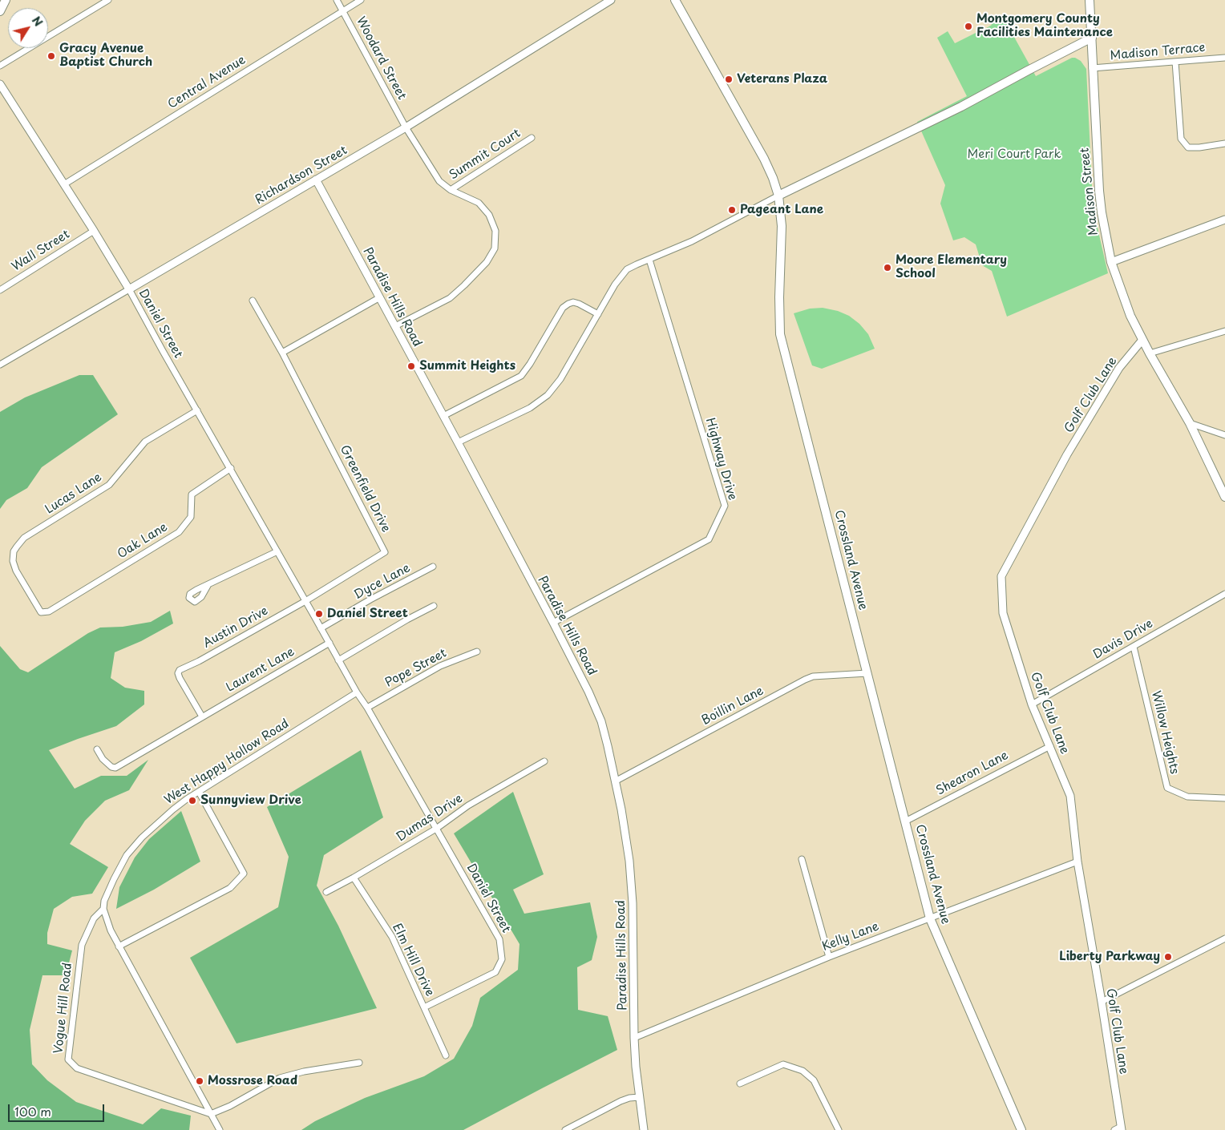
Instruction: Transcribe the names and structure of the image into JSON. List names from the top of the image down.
{
  "streets": {
    "main road": ["Madison Street", "Crossland Avenue"],
    "street": [
      "Madison Terrace",
      "Woodard Street",
      "Central Avenue",
      "Summit Court",
      "Richardson Street",
      "Wall Street",
      "Paradise Hills Road",
      "Daniel Street",
      "Golf Club Lane",
      "Highway Drive",
      "Greenfield Drive",
      "Lucas Lane",
      "Oak Lane",
      "Dyce Lane",
      "Austin Drive",
      "Davis Drive",
      "Pope Street",
      "Laurent Lane",
      "Boillin Lane",
      "Willow Heights",
      "West Happy Hollow Road",
      "Shearon Lane",
      "Dumas Drive",
      "Kelly Lane",
      "Elm Hill Drive",
      "Vogue Hill Road"
    ]
  },
  "crossings": [
    ["Madison Terrace", "Madison Street"],
    ["Woodard Street", "Central Avenue"],
    ["Woodard Street", "Richardson Street"],
    ["Central Avenue", "Daniel Street"],
    ["Richardson Street", "Paradise Hills Road"],
    ["Richardson Street", "Daniel Street"],
    ["Madison Street", "Golf Club Lane"],
    ["Wall Street", "Daniel Street"],
    ["Paradise Hills Road", "Highway Drive"],
    ["Paradise Hills Road", "Boillin Lane"],
    ["Paradise Hills Road", "Kelly Lane"],
    ["Daniel Street", "Greenfield Drive"],
    ["Daniel Street", "Lucas Lane"],
    ["Daniel Street", "Oak Lane"],
    ["Daniel Street", "Dyce Lane"],
    ["Daniel Street", "Austin Drive"],
    ["Daniel Street", "Pope Street"],
    ["Daniel Street", "Laurent Lane"],
    ["Daniel Street", "West Happy Hollow Road"],
    ["Daniel Street", "Dumas Drive"],
    ["Daniel Street", "Elm Hill Drive"],
    ["Golf Club Lane", "Davis Drive"],
    ["Golf Club Lane", "Shearon Lane"],
    ["Golf Club Lane", "Kelly Lane"],
    ["Greenfield Drive", "Austin Drive"],
    ["Lucas Lane", "Oak Lane"],
    ["Crossland Avenue", "Boillin Lane"],
    ["Crossland Avenue", "Shearon Lane"],
    ["Crossland Avenue", "Kelly Lane"],
    ["Austin Drive", "Laurent Lane"],
    ["Davis Drive", "Willow Heights"],
    ["West Happy Hollow Road", "Vogue Hill Road"],
    ["Dumas Drive", "Elm Hill Drive"]
  ],
  "parks": ["Meri Court Park"],
  "places": [
    "Montgomery County Facilities Maintenance",
    "Gracy Avenue Baptist Church",
    "Veterans Plaza",
    "Pageant Lane",
    "Moore Elementary School",
    "Summit Heights",
    "Daniel Street",
    "Sunnyview Drive",
    "Liberty Parkway",
    "Mossrose Road"
  ],
  "scale_bar": "100 m",
  "north": "top right"
}
